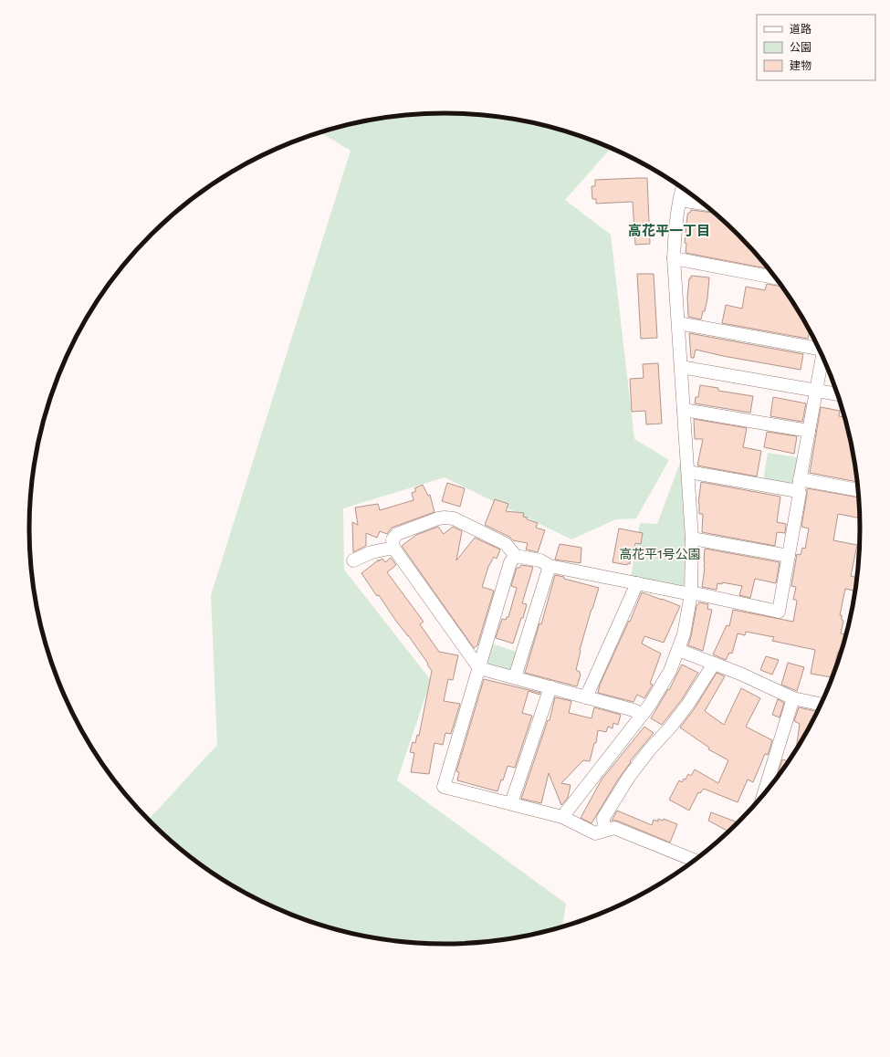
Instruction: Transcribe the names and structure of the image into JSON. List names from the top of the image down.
{
  "districts": ["高花平一丁目"],
  "parks": ["高花平1号公園"],
  "legend": ["道路", "公園", "建物"]
}
